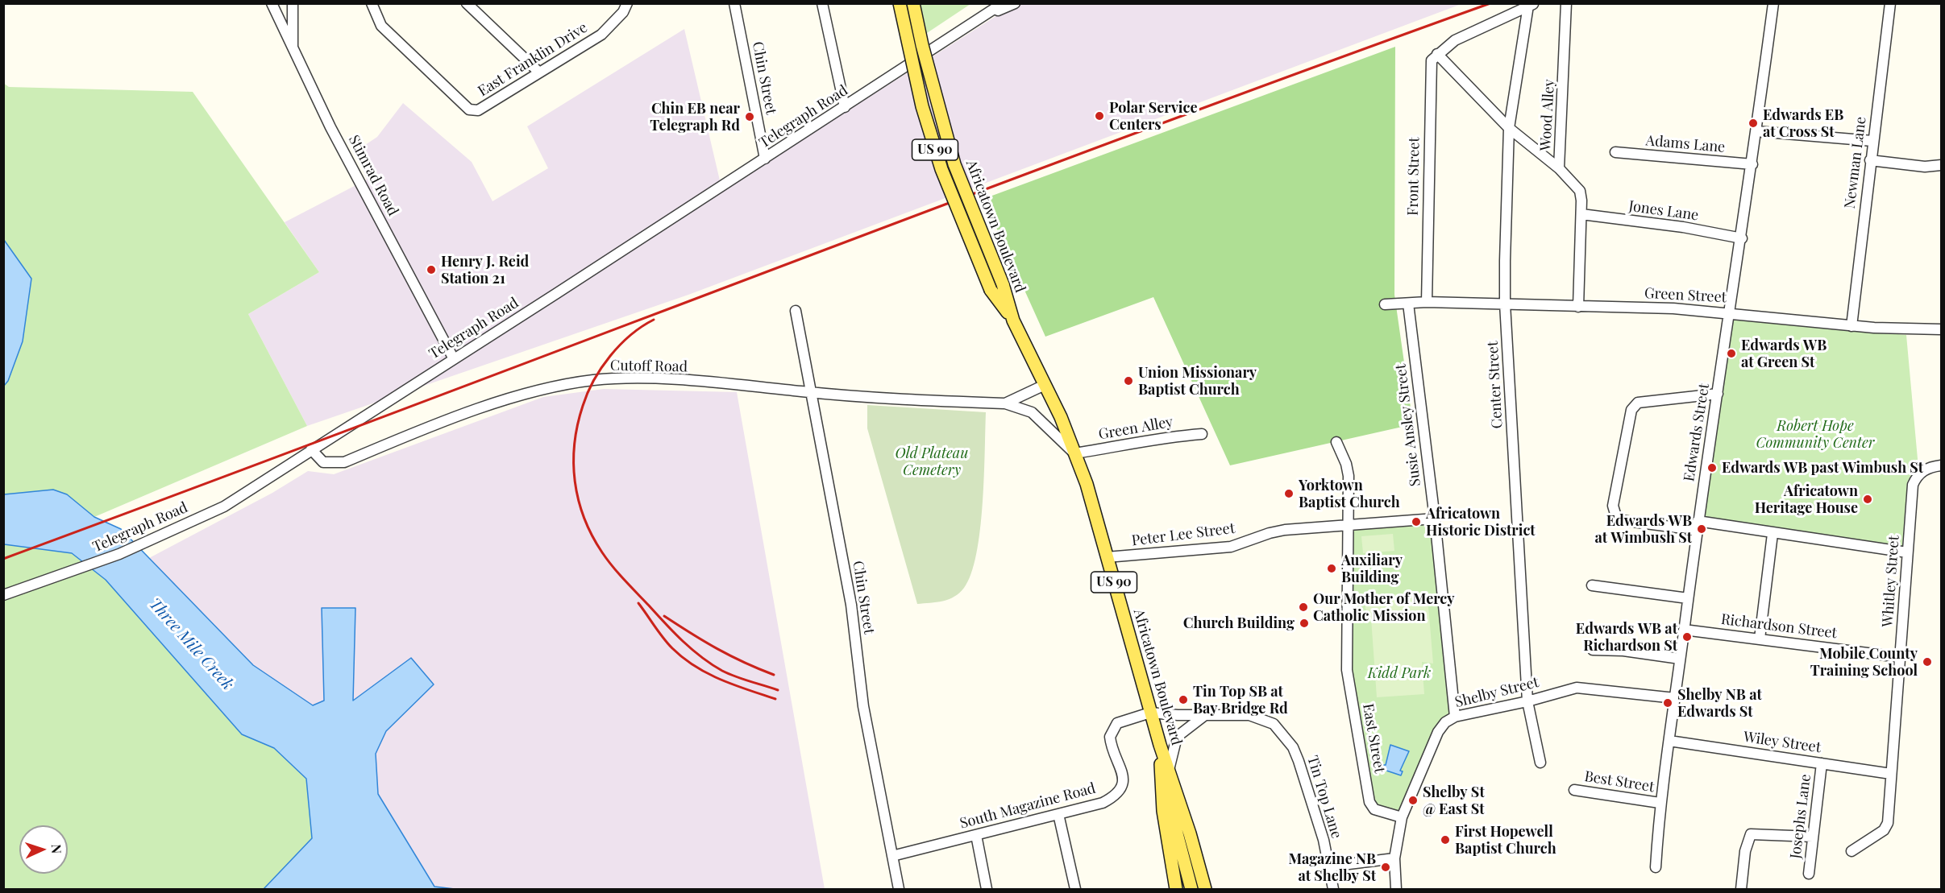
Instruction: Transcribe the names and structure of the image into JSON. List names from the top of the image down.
{
  "streets": {
    "main road": ["US 90", "Africatown Boulevard"],
    "street": [
      "East Franklin Drive",
      "Chin Street",
      "Wood Alley",
      "Telegraph Road",
      "Adams Lane",
      "Newman Lane",
      "Stimrad Road",
      "Front Street",
      "Jones Lane",
      "Green Street",
      "Cutoff Road",
      "Center Street",
      "Susie Ansley Street",
      "Green Alley",
      "Edwards Street",
      "Peter Lee Street",
      "Whitley Street",
      "Richardson Street",
      "Shelby Street",
      "East Street",
      "Wiley Street",
      "Best Street",
      "Tin Top Lane",
      "South Magazine Road",
      "Josephs Lane"
    ]
  },
  "crossings": [
    ["Chin Street", "Telegraph Road"],
    ["Chin Street", "Cutoff Road"],
    ["Chin Street", "South Magazine Road"],
    ["Wood Alley", "Jones Lane"],
    ["Wood Alley", "Green Street"],
    ["Telegraph Road", "Stimrad Road"],
    ["Telegraph Road", "Cutoff Road"],
    ["Adams Lane", "Edwards Street"],
    ["Newman Lane", "Green Street"],
    ["Front Street", "Green Street"],
    ["Jones Lane", "Edwards Street"],
    ["Africatown Boulevard", "Cutoff Road"],
    ["Africatown Boulevard", "Green Alley"],
    ["Africatown Boulevard", "Peter Lee Street"],
    ["Africatown Boulevard", "Tin Top Lane"],
    ["Africatown Boulevard", "South Magazine Road"],
    ["Green Street", "Center Street"],
    ["Green Street", "Susie Ansley Street"],
    ["Green Street", "Edwards Street"],
    ["Cutoff Road", "Green Alley"],
    ["Center Street", "Shelby Street"],
    ["Susie Ansley Street", "Peter Lee Street"],
    ["Susie Ansley Street", "Shelby Street"],
    ["Edwards Street", "Richardson Street"],
    ["Edwards Street", "Shelby Street"],
    ["Edwards Street", "Wiley Street"],
    ["Edwards Street", "Best Street"],
    ["Peter Lee Street", "East Street"],
    ["Whitley Street", "Richardson Street"],
    ["Whitley Street", "Wiley Street"],
    ["Shelby Street", "East Street"],
    ["Wiley Street", "Josephs Lane"],
    ["Tin Top Lane", "South Magazine Road"]
  ],
  "water": ["Three Mile Creek"],
  "parks": ["Robert Hope Community Center", "Old Plateau Cemetery", "Kidd Park"],
  "places": [
    "Polar Service Centers",
    "Chin EB near Telegraph Rd",
    "Edwards EB at Cross St",
    "Henry J. Reid Station 21",
    "Edwards WB at Green St",
    "Union Missionary Baptist Church",
    "Edwards WB past Wimbush St",
    "Yorktown Baptist Church",
    "Africatown Heritage House",
    "Africatown Historic District",
    "Edwards WB at Wimbush St",
    "Auxiliary Building",
    "Our Mother of Mercy Catholic Mission",
    "Church Building",
    "Edwards WB at Richardson St",
    "Mobile County Training School",
    "Tin Top SB at Bay Bridge Rd",
    "Shelby NB at Edwards St",
    "Shelby St @ East St",
    "First Hopewell Baptist Church",
    "Magazine NB at Shelby St"
  ],
  "north": "right"
}
